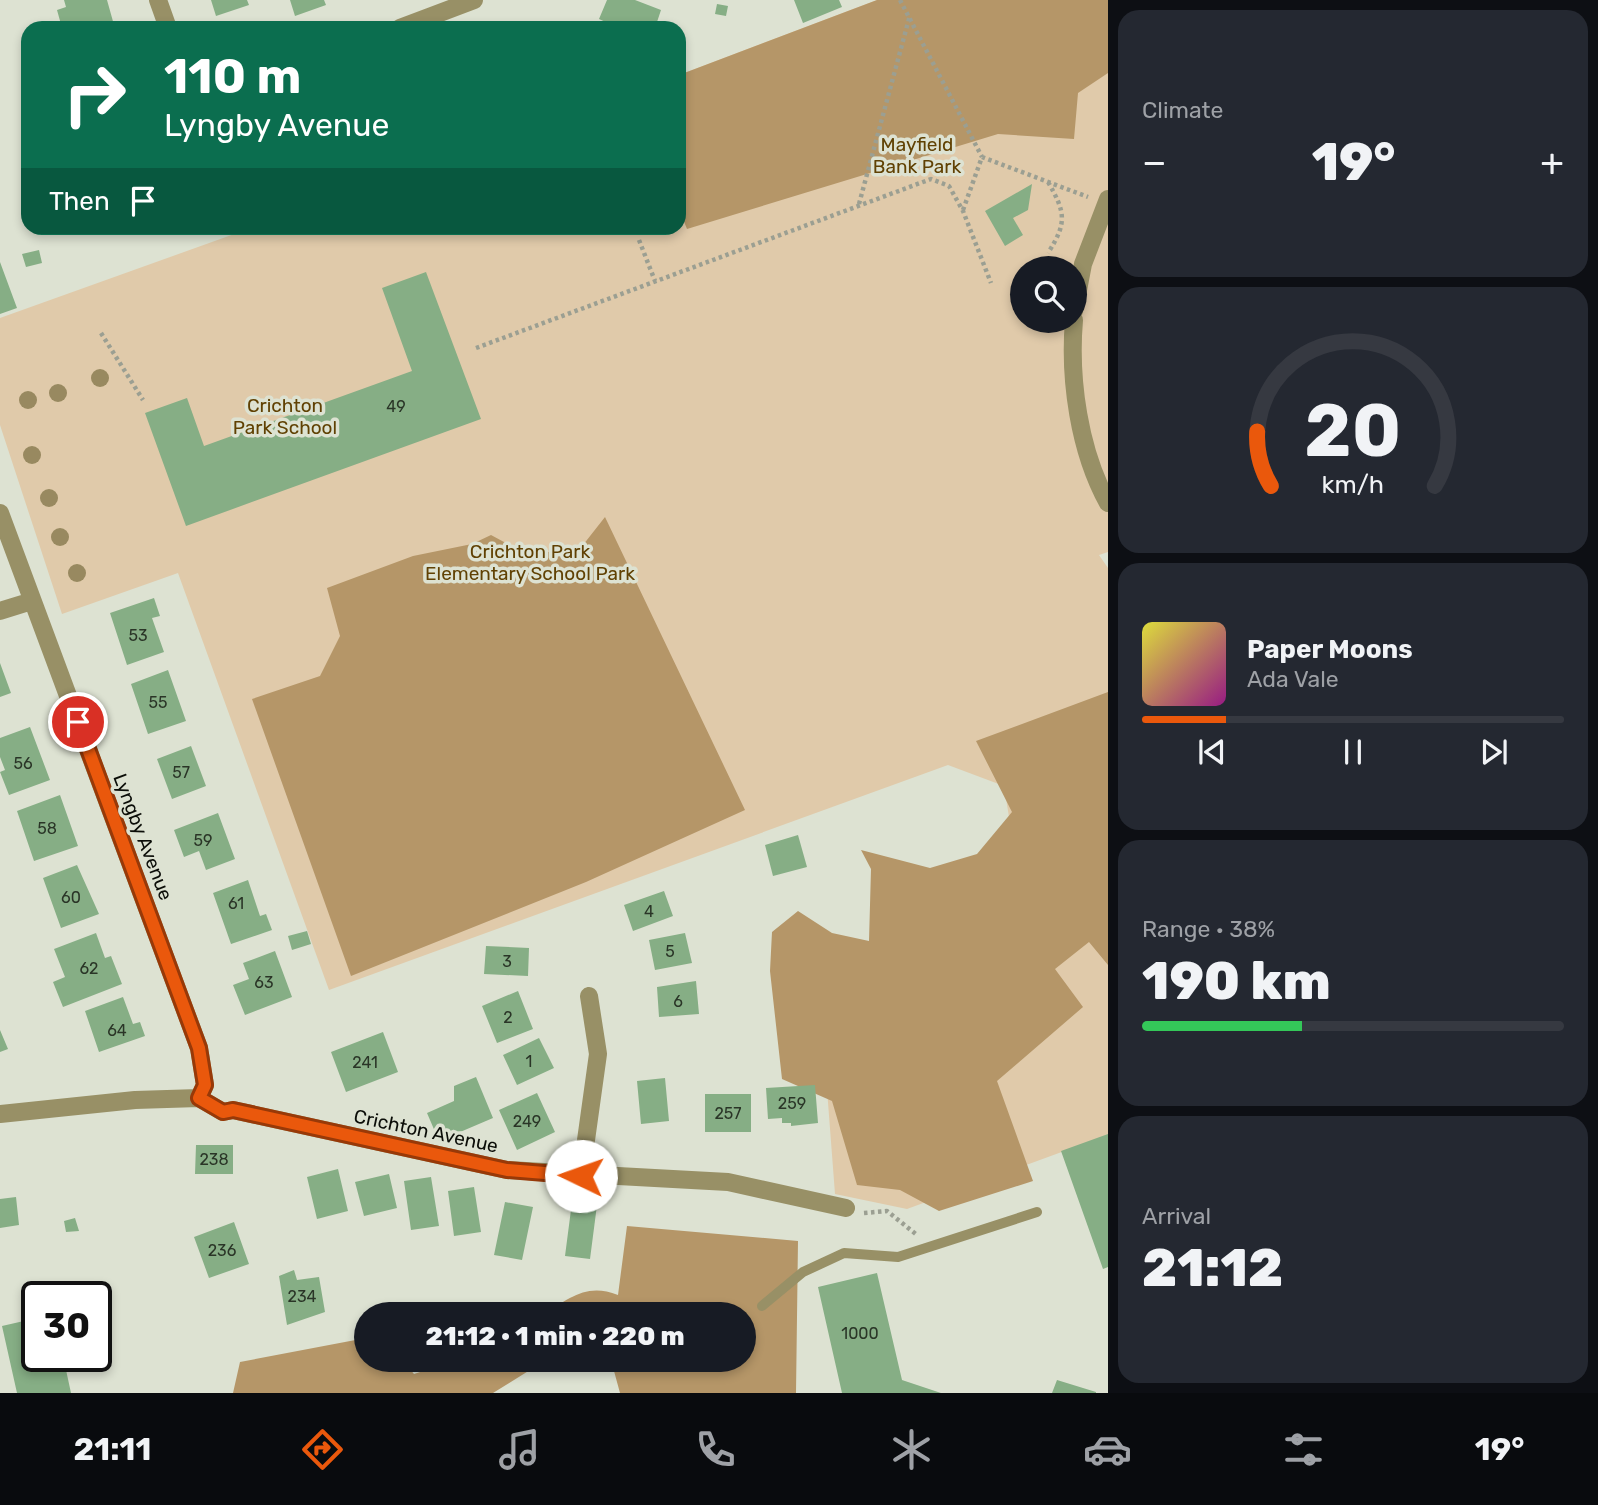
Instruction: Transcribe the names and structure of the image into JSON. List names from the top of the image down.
{
  "streets": {
    "street": ["Lyngby Avenue", "Crichton Avenue"]
  },
  "crossings": [
    ["Lyngby Avenue", "Crichton Avenue"]
  ],
  "parks": ["Mayfield Bank Park", "Crichton Park School", "Crichton Park Elementary School Park"],
  "house_numbers": [
    "49",
    "53",
    "55",
    "56",
    "57",
    "58",
    "59",
    "60",
    "61",
    "4",
    "5",
    "3",
    "62",
    "63",
    "6",
    "2",
    "64",
    "1",
    "241",
    "259",
    "257",
    "249",
    "238",
    "236",
    "234",
    "1000"
  ],
  "page": {
    "tile": [
      "Climate",
      ["Range · 38%", "190 km"],
      ["Arrival", "21:12"]
    ],
    "turn": ["110 m", "Lyngby Avenue"],
    "heat": ["−", "19°", "+"],
    "then": "Then",
    "song": ["Paper Moons", "Ada Vale"],
    "limit": "30",
    "trip": "21:12 · 1 min · 220 m",
    "tabs": ["21:11", "19°"],
    "gauge": ["20", "km/h"]
  }
}
